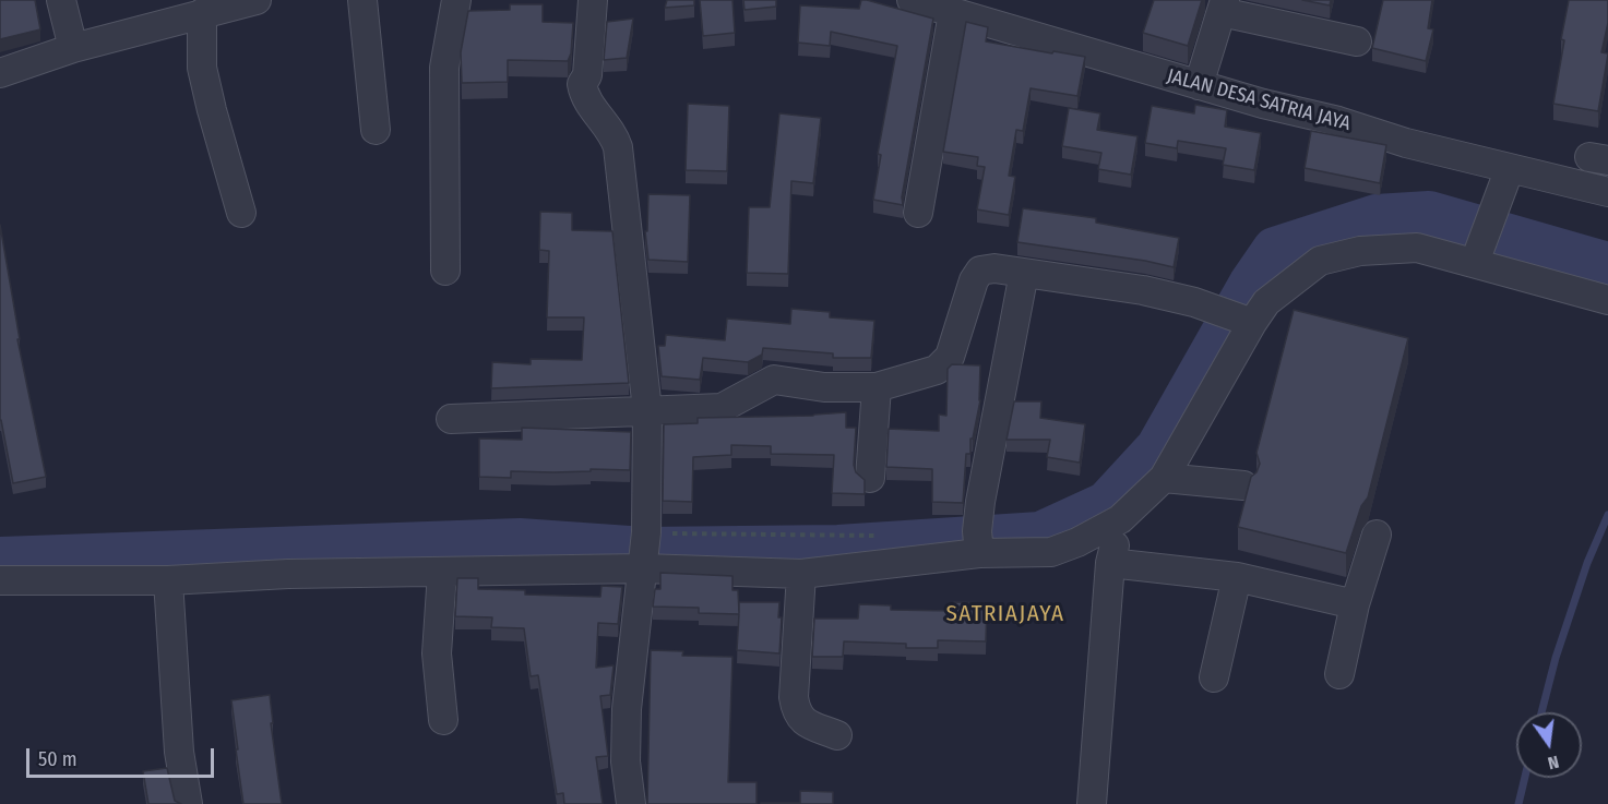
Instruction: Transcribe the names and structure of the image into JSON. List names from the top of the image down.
{
  "streets": {
    "street": ["JALAN DESA SATRIA JAYA"]
  },
  "districts": ["SATRIAJAYA"],
  "scale_bar": "50 m",
  "north": "bottom"
}
